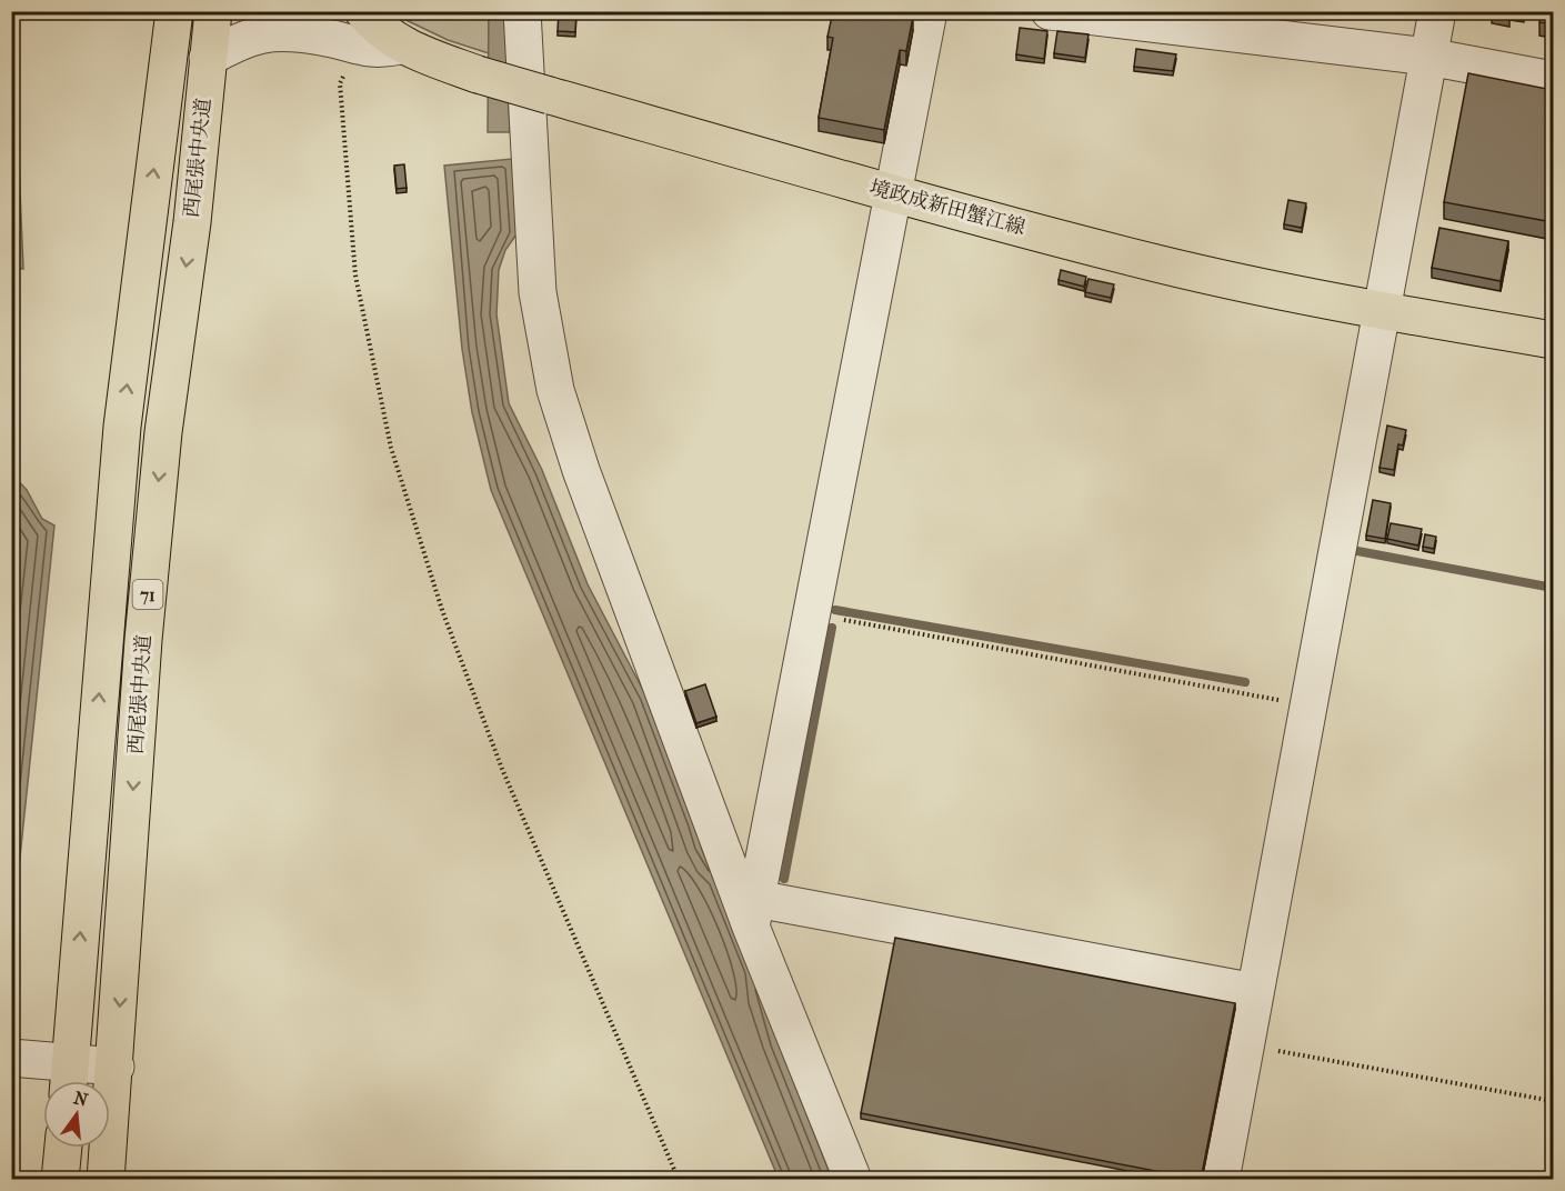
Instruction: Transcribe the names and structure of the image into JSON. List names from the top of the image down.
{
  "streets": {
    "main road": ["西尾張中央道", "境政成新田蟹江線", "71"]
  },
  "north": "top"
}
